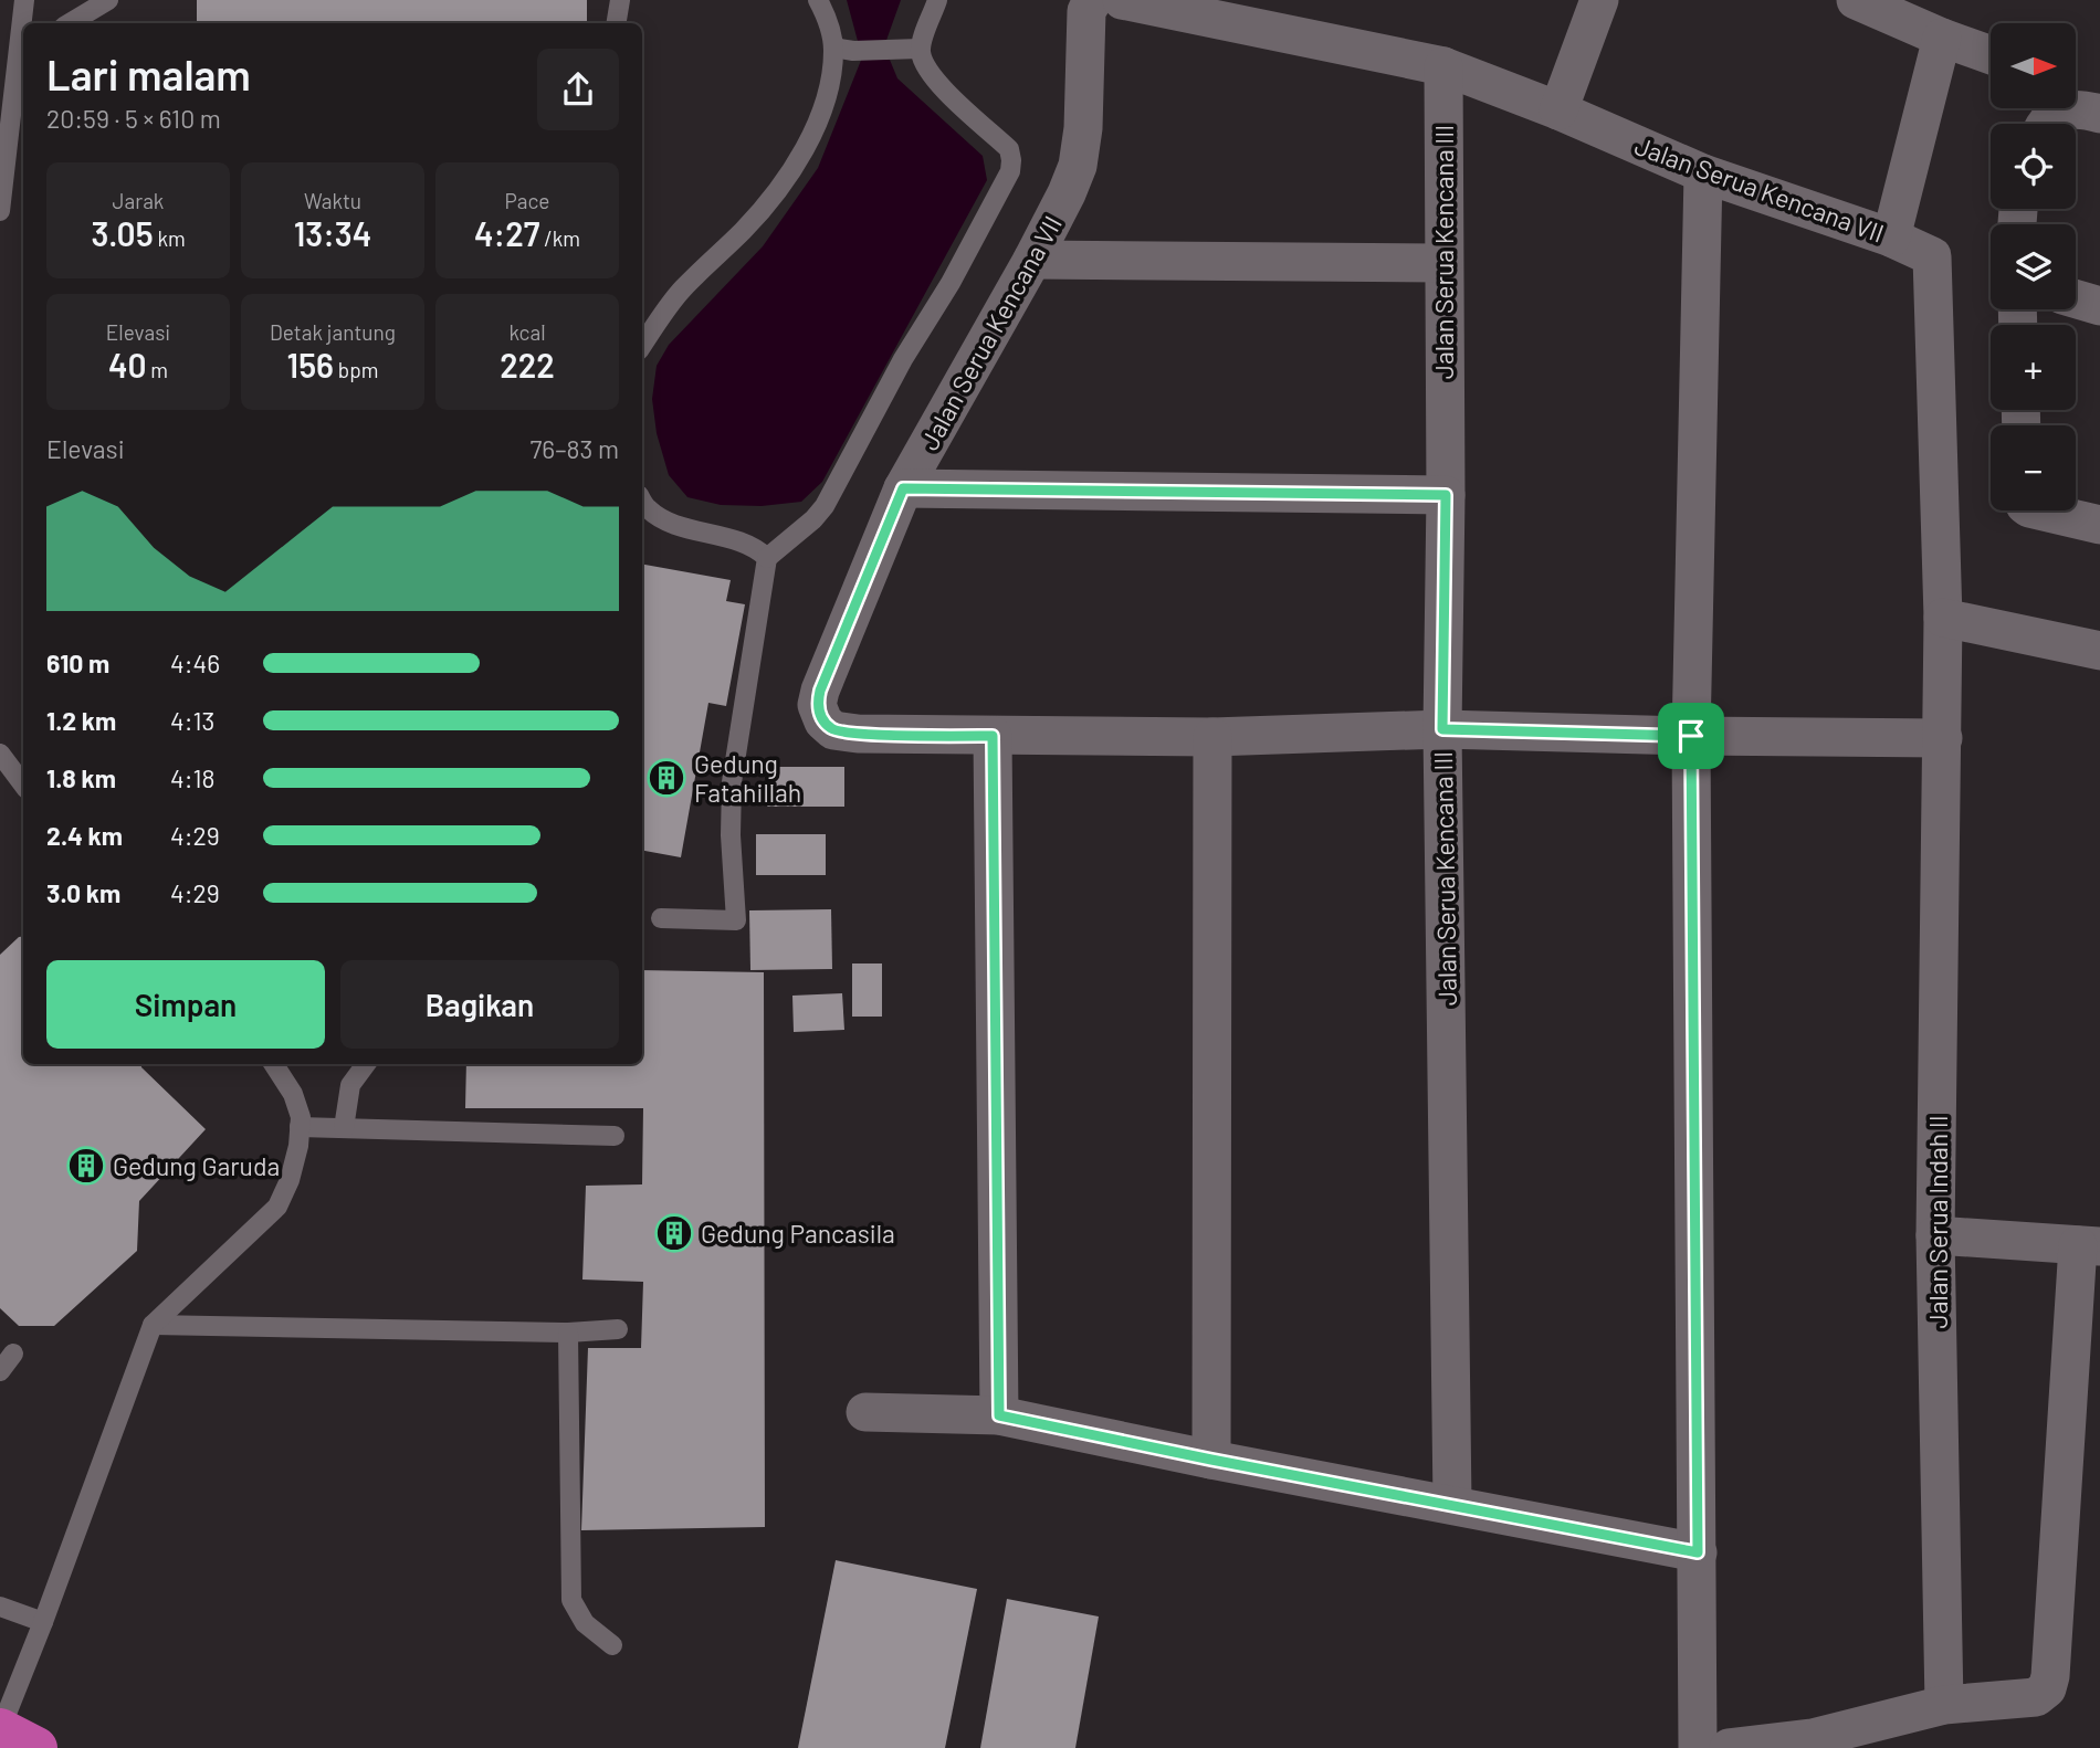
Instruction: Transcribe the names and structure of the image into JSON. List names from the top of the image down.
{
  "streets": {
    "street": ["Jalan Serua Kencana VII", "Jalan Serua Kencana III", "Jalan Serua Indah II"]
  },
  "crossings": [
    ["Jalan Serua Kencana VII", "Jalan Serua Kencana III"],
    ["Jalan Serua Kencana VII", "Jalan Serua Indah II"]
  ],
  "places": {
    "building": ["Gedung Fatahillah", "Gedung Garuda", "Gedung Pancasila"]
  },
  "north": "right",
  "page": {
    "map_buttons": ["+", "−"],
    "heading": ["Lari malam", "20:59 · 5 × 610 m"],
    "stats": [
      ["Jarak", "3.05 km"],
      ["Waktu", "13:34"],
      ["Pace", "4:27 /km"],
      ["Elevasi", "40 m"],
      ["Detak jantung", "156 bpm"],
      ["kcal", "222"]
    ],
    "chart": ["Elevasi", "76–83 m"],
    "list": [
      {
        "name": "610 m",
        "note": "4:46"
      },
      {
        "name": "1.2 km",
        "note": "4:13"
      },
      {
        "name": "1.8 km",
        "note": "4:18"
      },
      {
        "name": "2.4 km",
        "note": "4:29"
      },
      {
        "name": "3.0 km",
        "note": "4:29"
      }
    ],
    "buttons": ["Simpan", "Bagikan"]
  }
}
